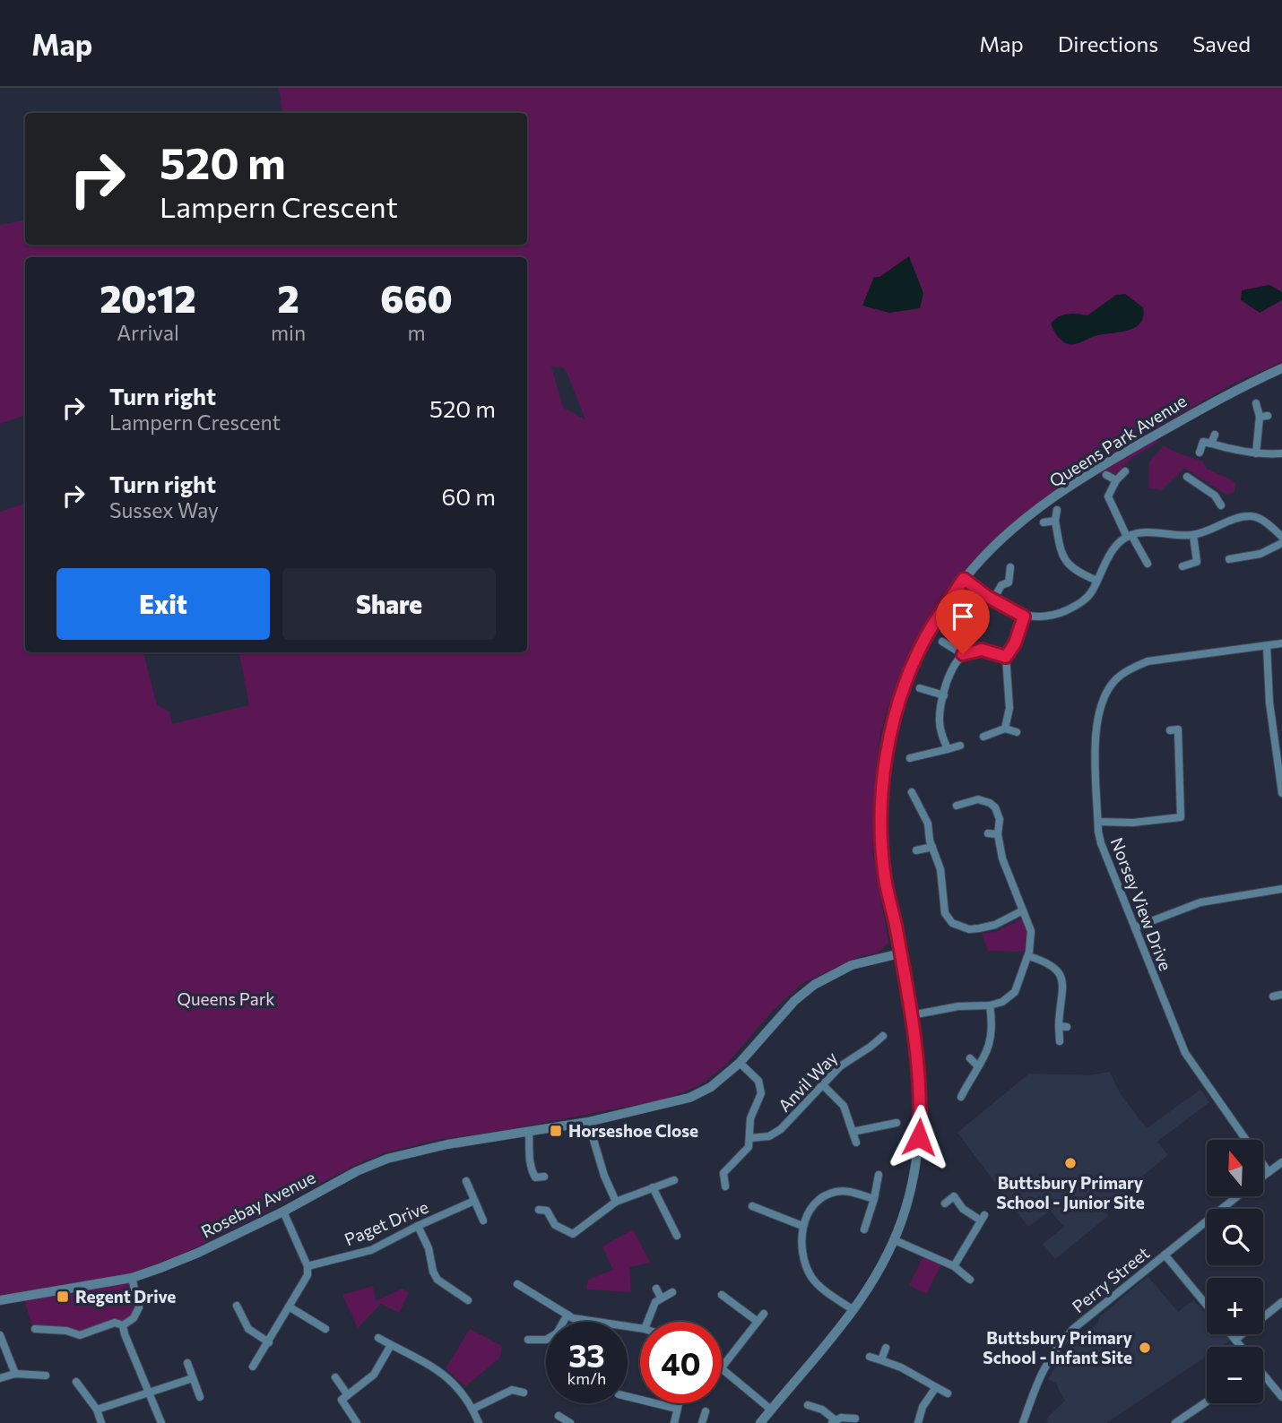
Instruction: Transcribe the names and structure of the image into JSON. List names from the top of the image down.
{
  "streets": {
    "street": [
      "Queens Park Avenue",
      "Norsey View Drive",
      "Anvil Way",
      "Rosebay Avenue",
      "Paget Drive",
      "Perry Street"
    ]
  },
  "crossings": [
    ["Queens Park Avenue", "Rosebay Avenue"],
    ["Norsey View Drive", "Perry Street"]
  ],
  "parks": ["Queens Park"],
  "places": {
    "transit": ["Horseshoe Close", "Regent Drive"],
    "other": ["Buttsbury Primary School - Junior Site", "Buttsbury Primary School - Infant Site"]
  },
  "north": "top",
  "page": {
    "header": "Map",
    "nav": ["Map", "Directions", "Saved"],
    "turn": ["520 m", "Lampern Crescent"],
    "eta": [
      "20:12",
      "Arrival",
      "2",
      "min",
      "660",
      "m"
    ],
    "list": [
      {
        "name": "Turn right",
        "note": "Lampern Crescent",
        "value": "520 m"
      },
      {
        "name": "Turn right",
        "note": "Sussex Way",
        "value": "60 m"
      }
    ],
    "buttons": ["Exit", "Share"],
    "map_buttons": ["+", "−"],
    "speed": "33 km/h",
    "limit": "40"
  }
}
